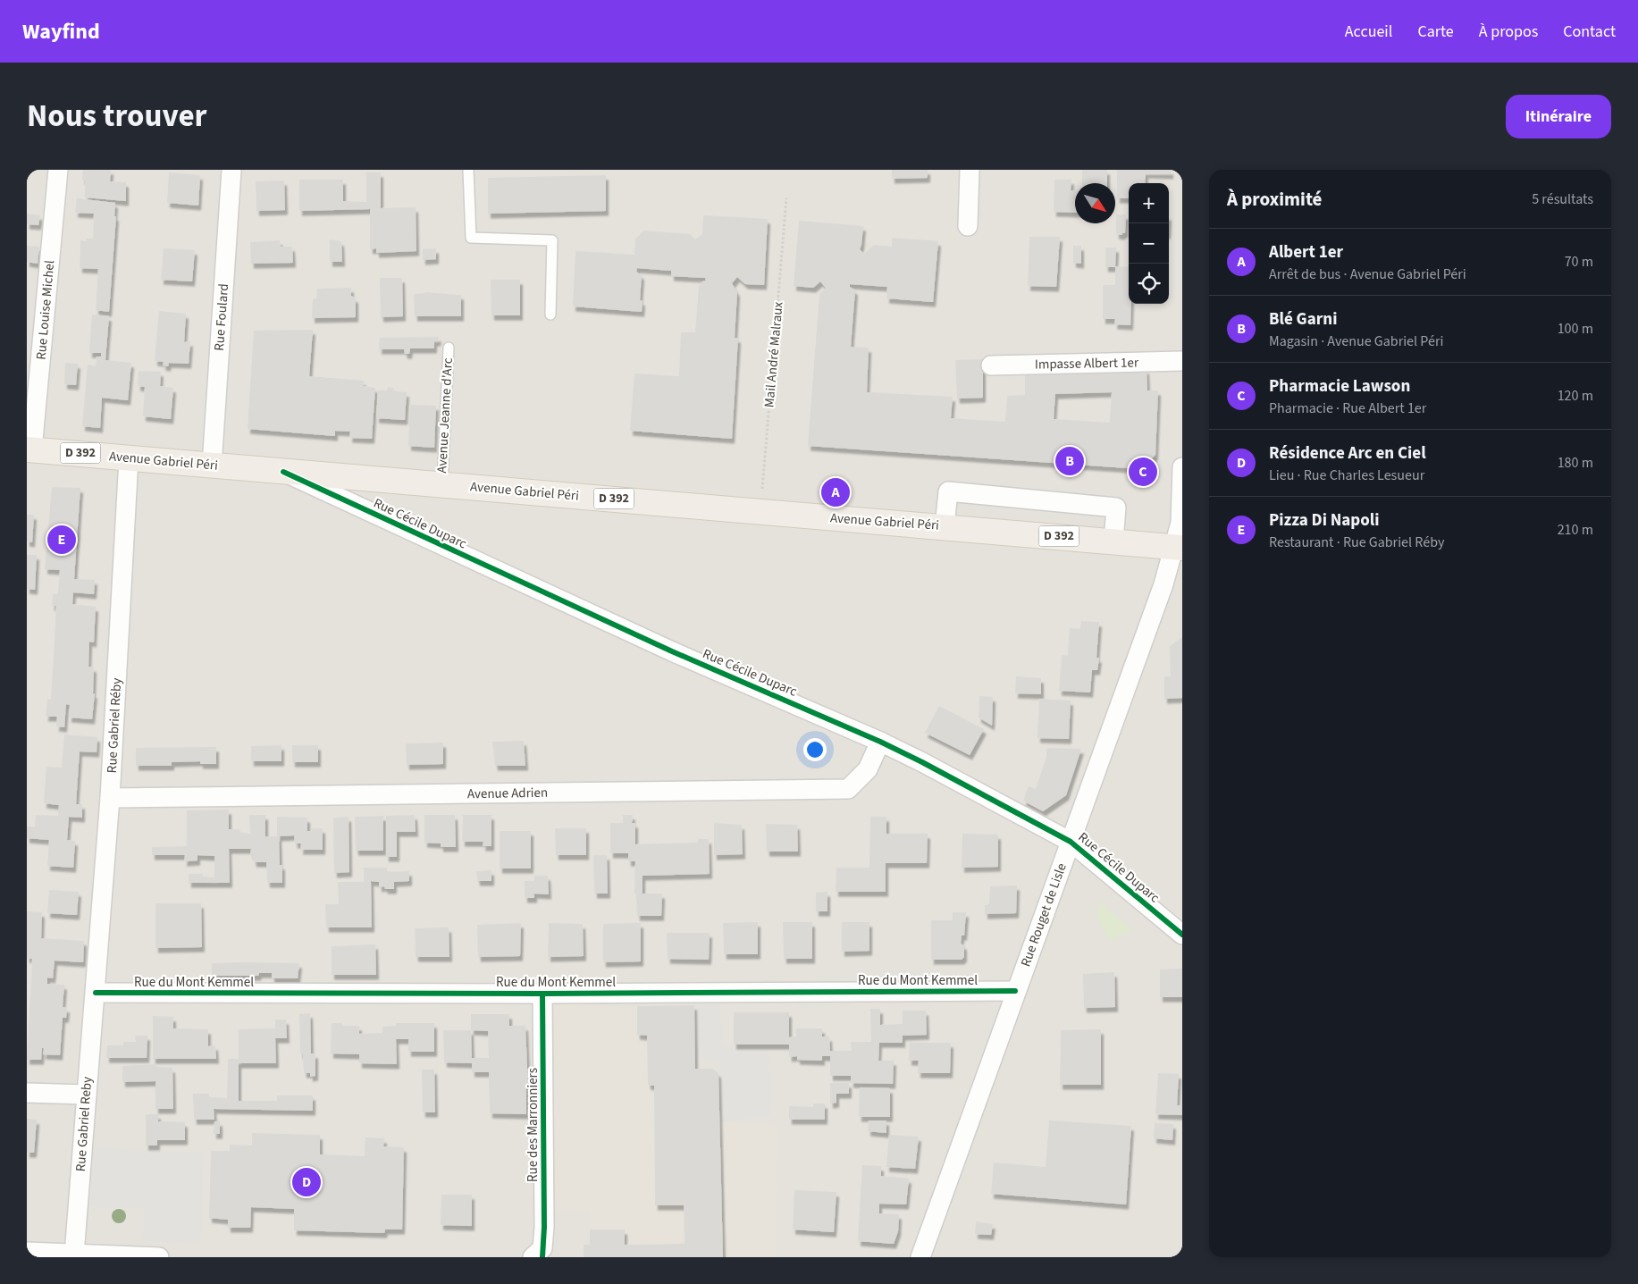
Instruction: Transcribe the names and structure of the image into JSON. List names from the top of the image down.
{
  "streets": {
    "main road": ["D 392", "Avenue Gabriel Péri"],
    "street": [
      "Rue Louise Michel",
      "Rue Foulard",
      "Impasse Albert 1er",
      "Rue Cécile Duparc",
      "Rue Gabriel Réby",
      "Avenue Adrien",
      "Rue Rouget de Lisle",
      "Rue du Mont Kemmel",
      "Rue Gabriel Reby",
      "Rue des Marronniers"
    ],
    "lane": ["Avenue Jeanne d'Arc"],
    "path": ["Mail André Malraux"]
  },
  "crossings": [
    ["Rue Louise Michel", "Avenue Gabriel Péri"],
    ["Rue Foulard", "Avenue Gabriel Péri"],
    ["Mail André Malraux", "Avenue Gabriel Péri"],
    ["Avenue Jeanne d'Arc", "Avenue Gabriel Péri"],
    ["Avenue Gabriel Péri", "Rue Cécile Duparc"],
    ["Avenue Gabriel Péri", "Rue Gabriel Réby"],
    ["Avenue Gabriel Péri", "Rue Rouget de Lisle"],
    ["Rue Cécile Duparc", "Avenue Adrien"],
    ["Rue Cécile Duparc", "Rue Rouget de Lisle"],
    ["Rue Gabriel Réby", "Avenue Adrien"],
    ["Rue Gabriel Réby", "Rue du Mont Kemmel"],
    ["Rue Gabriel Réby", "Rue Gabriel Reby"],
    ["Rue Rouget de Lisle", "Rue du Mont Kemmel"],
    ["Rue du Mont Kemmel", "Rue Gabriel Reby"],
    ["Rue du Mont Kemmel", "Rue des Marronniers"]
  ],
  "north": "bottom right",
  "page": {
    "header": "Wayfind",
    "nav": [
      "Accueil",
      "Carte",
      "À propos",
      "Contact"
    ],
    "title": "Nous trouver",
    "buttons": "Itinéraire",
    "heading": ["À proximité", "5 résultats"],
    "map_buttons": ["+", "−"],
    "list": [
      {
        "mark": "A",
        "name": "Albert 1er",
        "note": "Arrêt de bus · Avenue Gabriel Péri",
        "value": "70 m"
      },
      {
        "mark": "B",
        "name": "Blé Garni",
        "note": "Magasin · Avenue Gabriel Péri",
        "value": "100 m"
      },
      {
        "mark": "C",
        "name": "Pharmacie Lawson",
        "note": "Pharmacie · Rue Albert 1er",
        "value": "120 m"
      },
      {
        "mark": "D",
        "name": "Résidence Arc en Ciel",
        "note": "Lieu · Rue Charles Lesueur",
        "value": "180 m"
      },
      {
        "mark": "E",
        "name": "Pizza Di Napoli",
        "note": "Restaurant · Rue Gabriel Réby",
        "value": "210 m"
      }
    ],
    "pins": [
      "B",
      "C",
      "A",
      "E",
      "D"
    ]
  }
}
